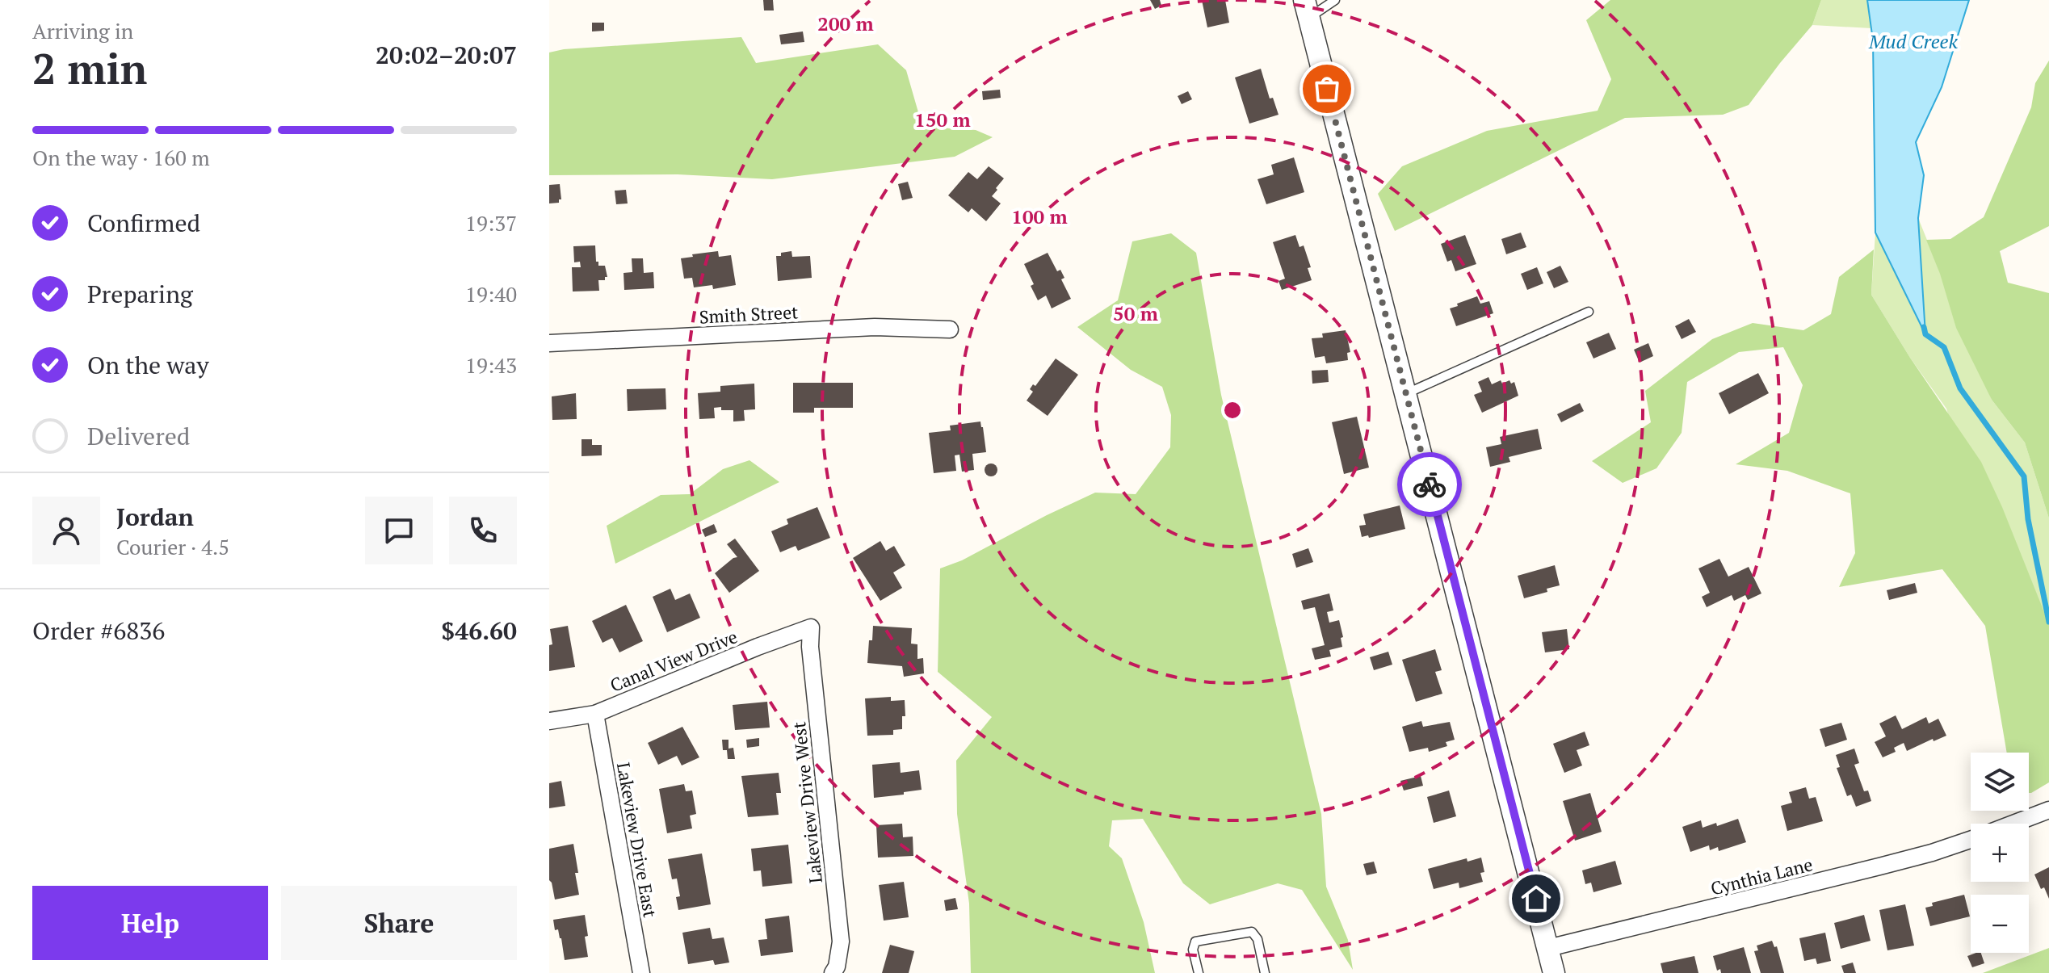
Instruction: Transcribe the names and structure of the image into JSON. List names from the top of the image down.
{
  "streets": {
    "street": [
      "Smith Street",
      "Canal View Drive",
      "Lakeview Drive West",
      "Lakeview Drive East",
      "Cynthia Lane"
    ]
  },
  "crossings": [
    ["Canal View Drive", "Lakeview Drive West"],
    ["Canal View Drive", "Lakeview Drive East"]
  ],
  "water": ["Mud Creek"],
  "page": {
    "heading": ["2 min", "Arriving in", "20:02–20:07"],
    "panel": [
      "Jordan",
      "Courier · 4.5",
      "Order #6836",
      "$46.60"
    ],
    "bar": "On the way · 160 m",
    "list": [
      ["Confirmed", "19:37"],
      ["Preparing", "19:40"],
      ["On the way", "19:43"],
      "Delivered"
    ],
    "map_buttons": ["+", "−"],
    "buttons": ["Help", "Share"]
  },
  "rings": [
    "200 m",
    "150 m",
    "100 m",
    "50 m"
  ]
}
